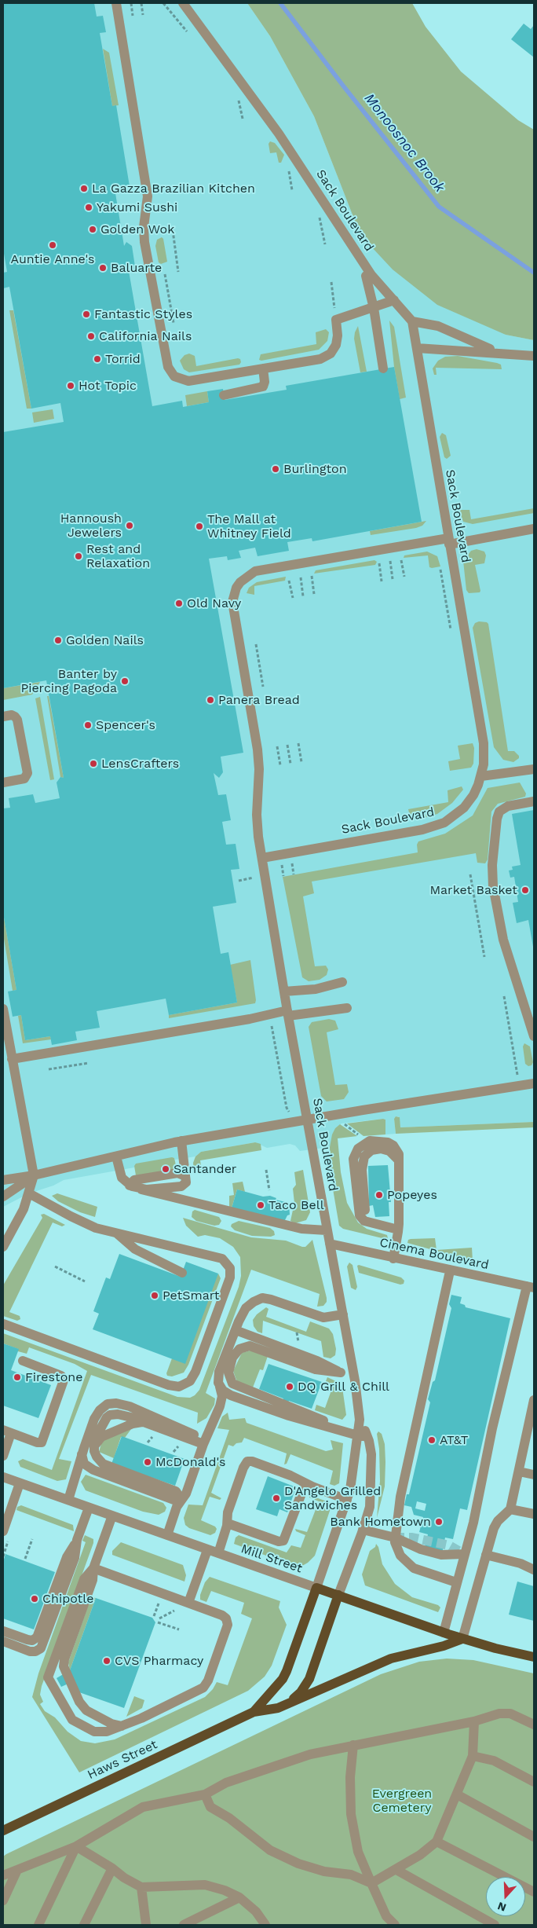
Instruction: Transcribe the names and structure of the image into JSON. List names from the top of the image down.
{
  "streets": {
    "main road": ["Mill Street", "Haws Street"],
    "street": ["Sack Boulevard", "Cinema Boulevard"]
  },
  "crossings": [
    ["Sack Boulevard", "Cinema Boulevard"],
    ["Sack Boulevard", "Mill Street"],
    ["Sack Boulevard", "Haws Street"],
    ["Mill Street", "Haws Street"]
  ],
  "water": ["Monoosnoc Brook"],
  "parks": ["Evergreen Cemetery"],
  "places": [
    "La Gazza Brazilian Kitchen",
    "Yakumi Sushi",
    "Golden Wok",
    "Auntie Anne's",
    "Baluarte",
    "Fantastic Styles",
    "California Nails",
    "Torrid",
    "Hot Topic",
    "Burlington",
    "Hannoush Jewelers",
    "The Mall at Whitney Field",
    "Rest and Relaxation",
    "Old Navy",
    "Golden Nails",
    "Banter by Piercing Pagoda",
    "Panera Bread",
    "Spencer's",
    "LensCrafters",
    "Market Basket",
    "Santander",
    "Popeyes",
    "Taco Bell",
    "PetSmart",
    "Firestone",
    "DQ Grill & Chill",
    "AT&T",
    "McDonald's",
    "D'Angelo Grilled Sandwiches",
    "Bank Hometown",
    "Chipotle",
    "CVS Pharmacy"
  ],
  "north": "bottom"
}
